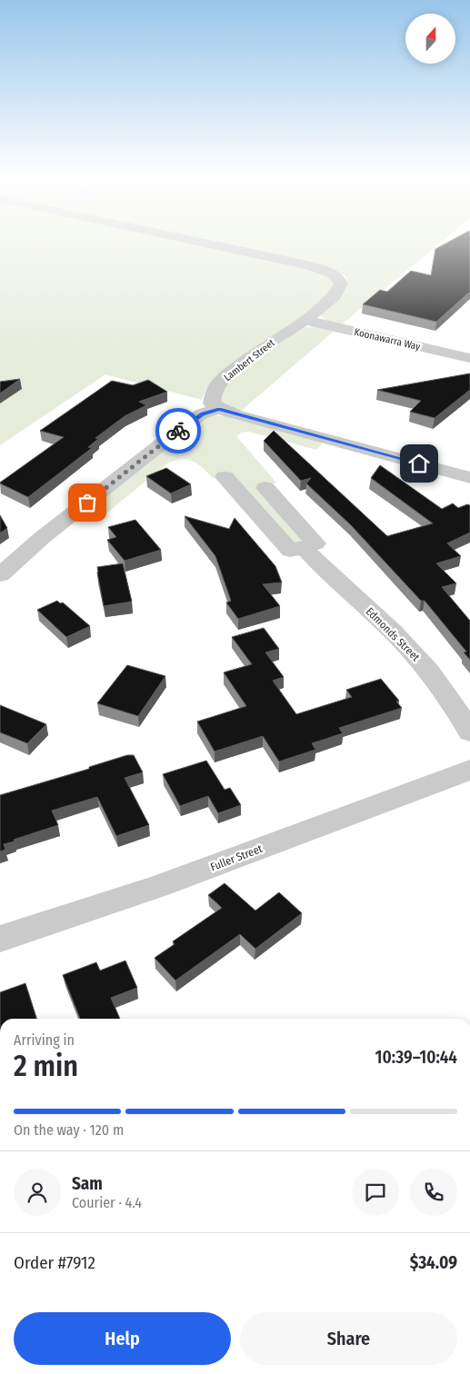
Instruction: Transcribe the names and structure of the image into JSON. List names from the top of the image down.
{
  "streets": {
    "street": [
      "Koonawarra Way",
      "Lambert Street",
      "Edmonds Street",
      "Fuller Street"
    ]
  },
  "crossings": [
    ["Koonawarra Way", "Lambert Street"]
  ],
  "north": "top",
  "page": {
    "heading": ["2 min", "Arriving in", "10:39–10:44"],
    "panel": [
      "Sam",
      "Courier · 4.4",
      "Order #7912",
      "$34.09"
    ],
    "bar": "On the way · 120 m",
    "buttons": ["Help", "Share"]
  }
}
